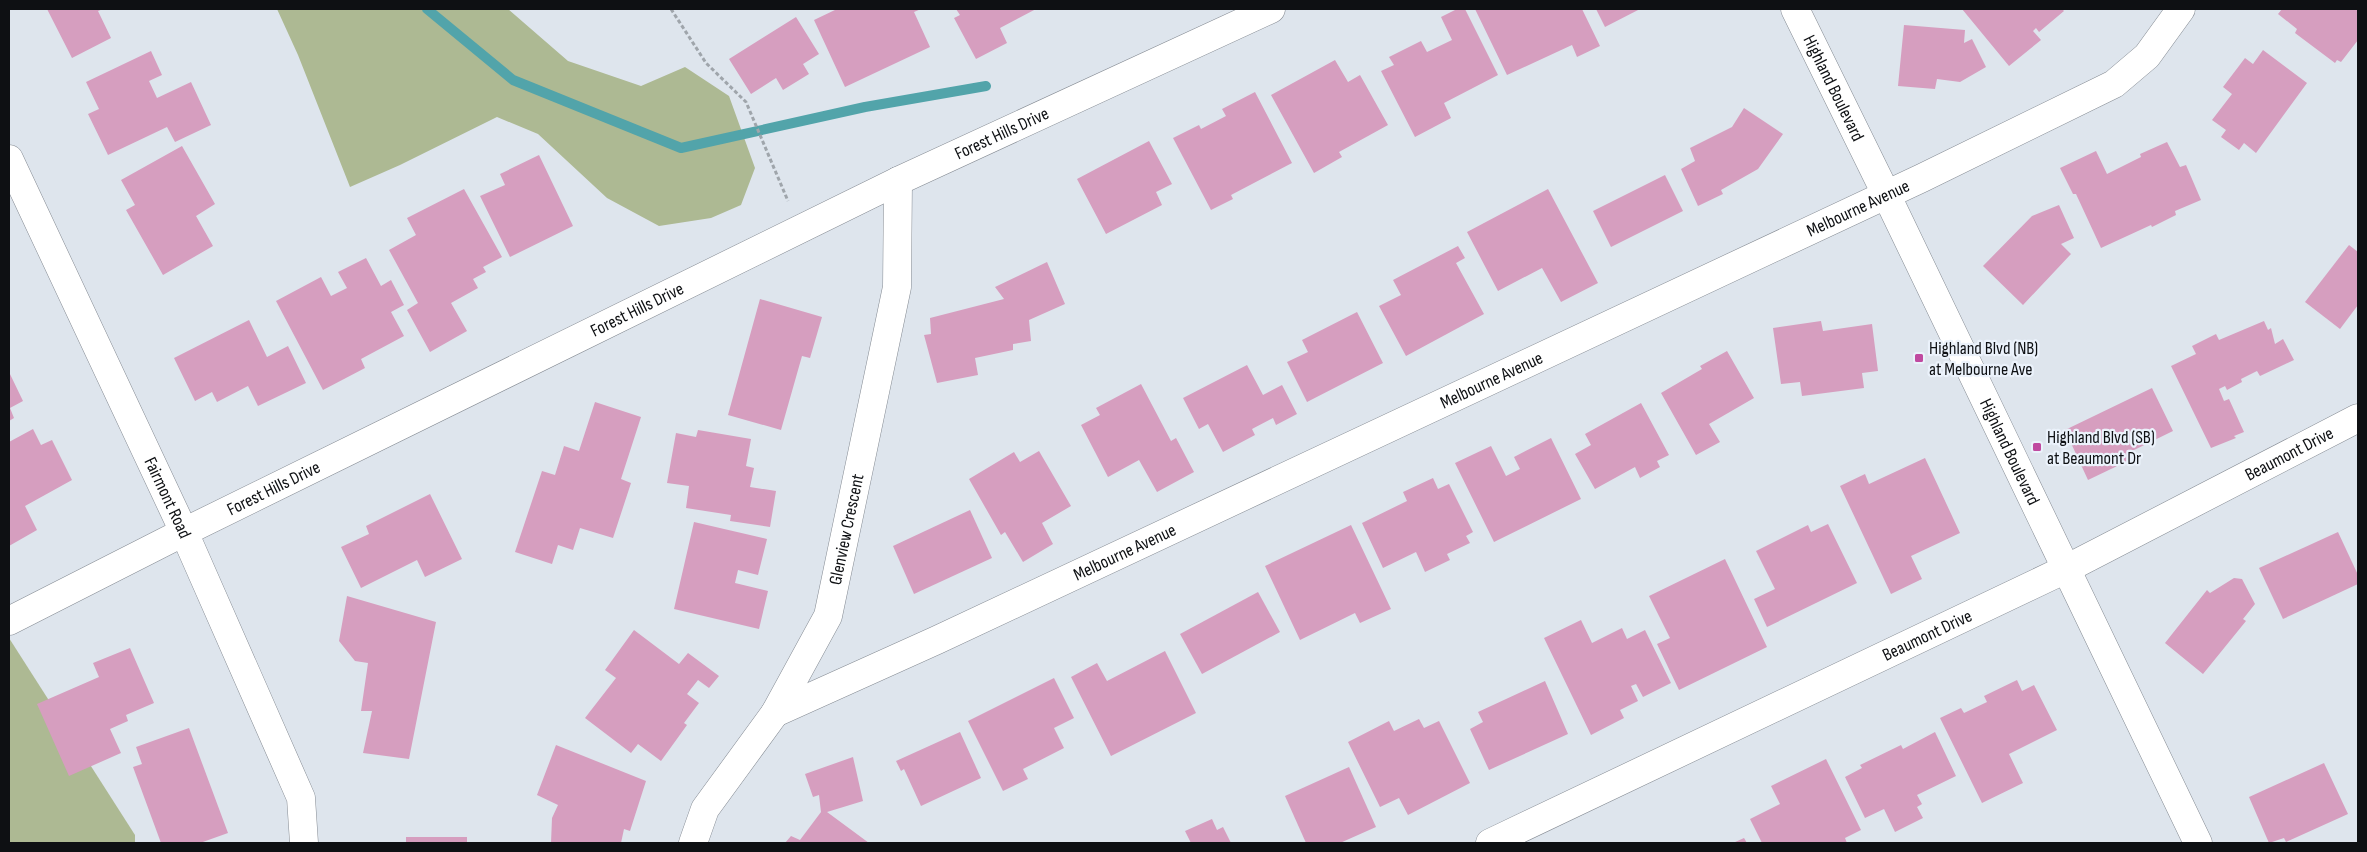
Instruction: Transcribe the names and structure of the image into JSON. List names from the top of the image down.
{
  "streets": {
    "street": [
      "Highland Boulevard",
      "Forest Hills Drive",
      "Melbourne Avenue",
      "Beaumont Drive",
      "Fairmont Road",
      "Glenview Crescent"
    ]
  },
  "crossings": [
    ["Highland Boulevard", "Melbourne Avenue"],
    ["Highland Boulevard", "Beaumont Drive"],
    ["Forest Hills Drive", "Fairmont Road"],
    ["Forest Hills Drive", "Glenview Crescent"],
    ["Melbourne Avenue", "Glenview Crescent"]
  ],
  "places": {
    "transit": ["Highland Blvd (NB) at Melbourne Ave", "Highland Blvd (SB) at Beaumont Dr"]
  }
}
